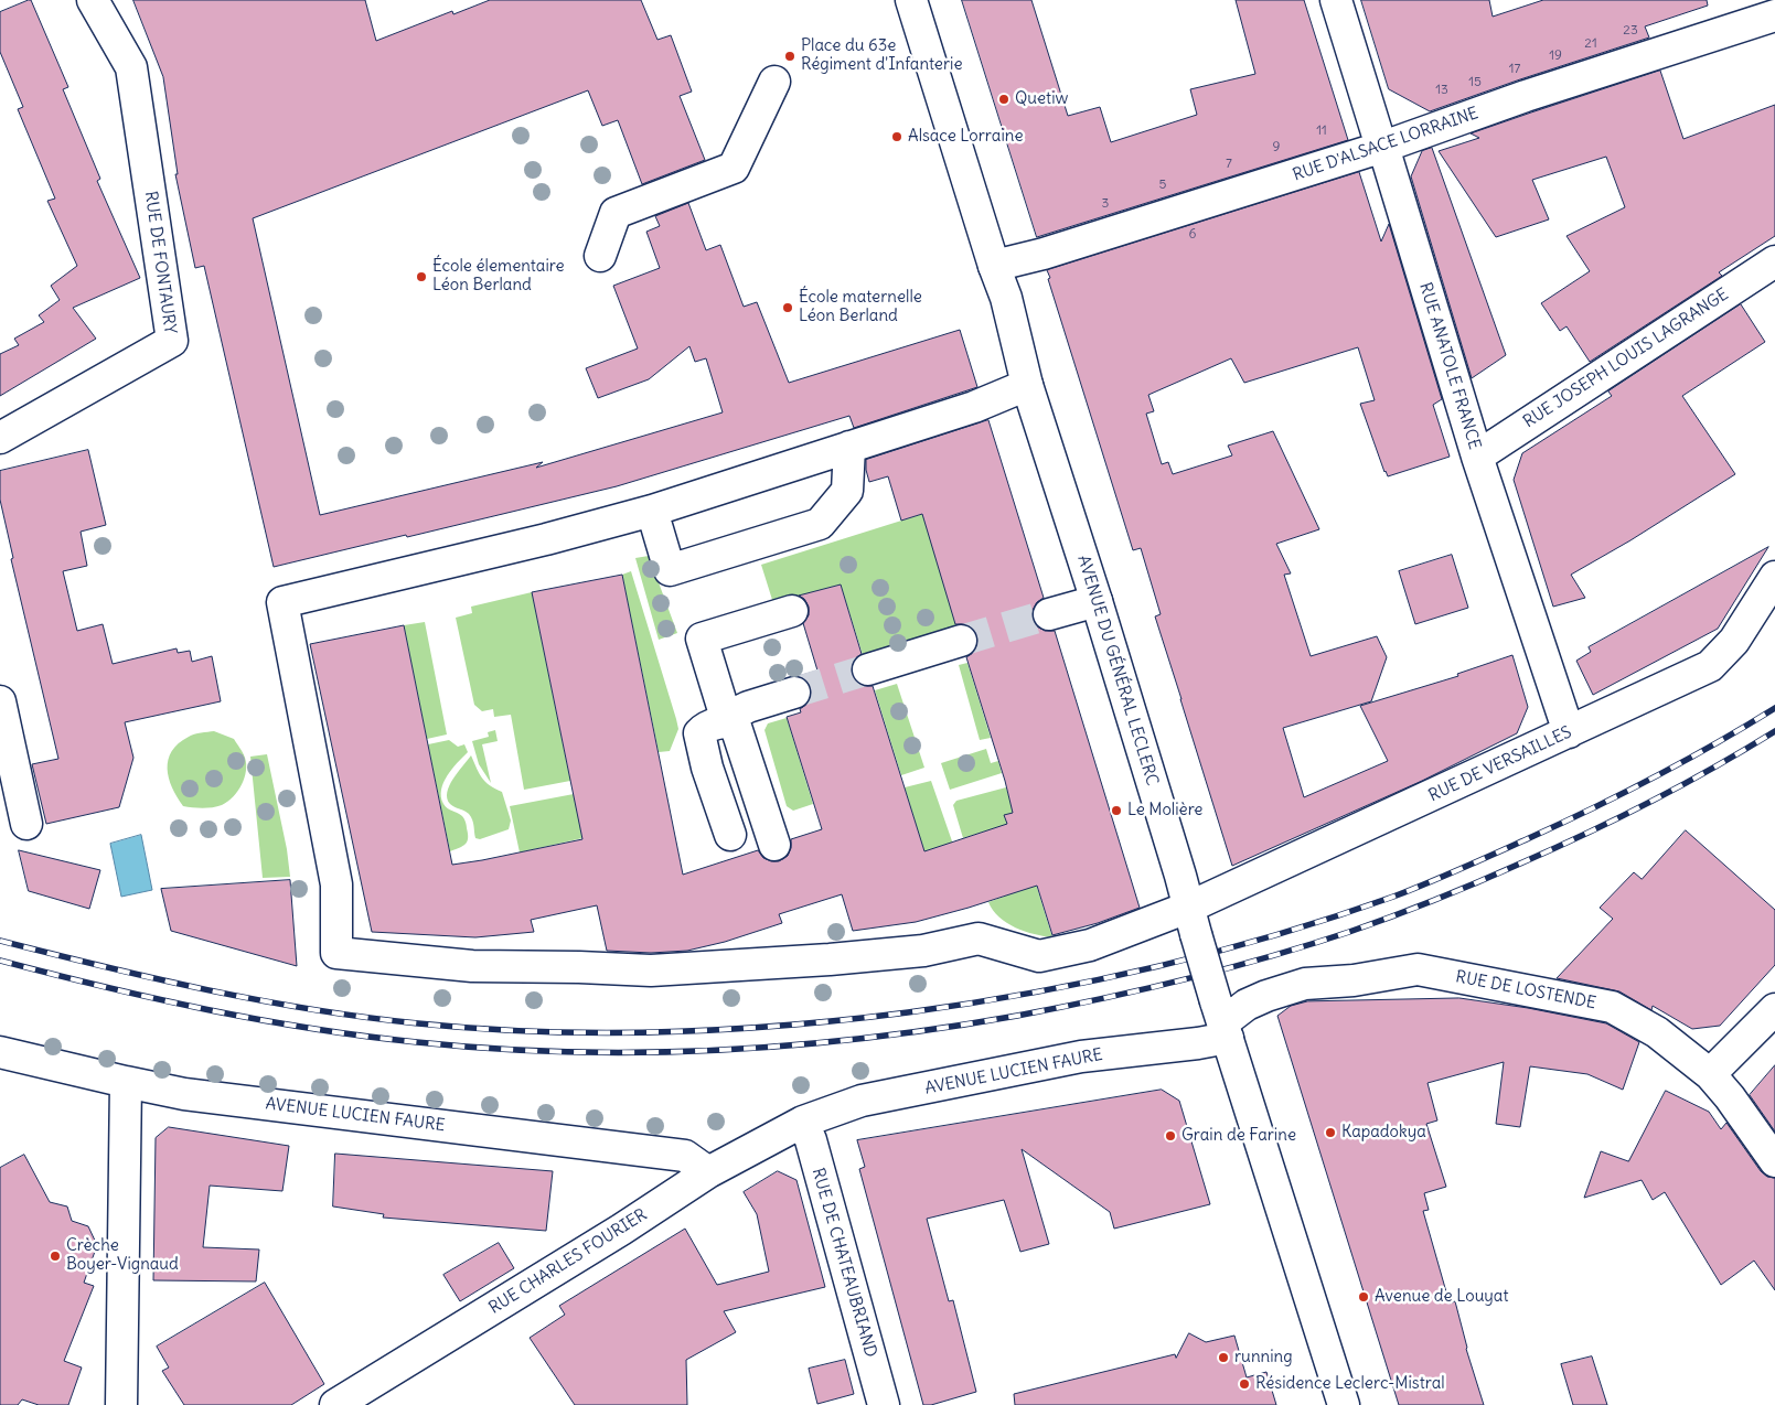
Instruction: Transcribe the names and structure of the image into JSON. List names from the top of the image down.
{
  "streets": {
    "street": [
      "RUE D'ALSACE LORRAINE",
      "RUE DE FONTAURY",
      "RUE JOSEPH LOUIS LAGRANGE",
      "RUE ANATOLE FRANCE",
      "AVENUE DU GÉNÉRAL LECLERC",
      "RUE DE VERSAILLES",
      "RUE DE LOSTENDE",
      "AVENUE LUCIEN FAURE",
      "RUE CHARLES FOURIER",
      "RUE DE CHATEAUBRIAND"
    ]
  },
  "crossings": [
    ["RUE D'ALSACE LORRAINE", "RUE ANATOLE FRANCE"],
    ["RUE D'ALSACE LORRAINE", "AVENUE DU GÉNÉRAL LECLERC"],
    ["RUE JOSEPH LOUIS LAGRANGE", "RUE ANATOLE FRANCE"],
    ["RUE ANATOLE FRANCE", "RUE DE VERSAILLES"],
    ["AVENUE DU GÉNÉRAL LECLERC", "RUE DE VERSAILLES"],
    ["AVENUE DU GÉNÉRAL LECLERC", "RUE DE LOSTENDE"],
    ["AVENUE DU GÉNÉRAL LECLERC", "AVENUE LUCIEN FAURE"],
    ["RUE DE LOSTENDE", "AVENUE LUCIEN FAURE"],
    ["AVENUE LUCIEN FAURE", "RUE CHARLES FOURIER"],
    ["AVENUE LUCIEN FAURE", "RUE DE CHATEAUBRIAND"],
    ["RUE CHARLES FOURIER", "RUE DE CHATEAUBRIAND"]
  ],
  "places": [
    "Place du 63e Régiment d'Infanterie",
    "Quetiw",
    "Alsace Lorraine",
    "École élementaire Léon Berland",
    "École maternelle Léon Berland",
    "Le Molière",
    "Kapadokya",
    "Grain de Farine",
    "Crèche Boyer-Vignaud",
    "Avenue de Louyat",
    "running",
    "Résidence Leclerc-Mistral"
  ],
  "house_numbers": [
    "23",
    "21",
    "19",
    "17",
    "15",
    "13",
    "11",
    "9",
    "7",
    "5",
    "3",
    "6"
  ]
}
